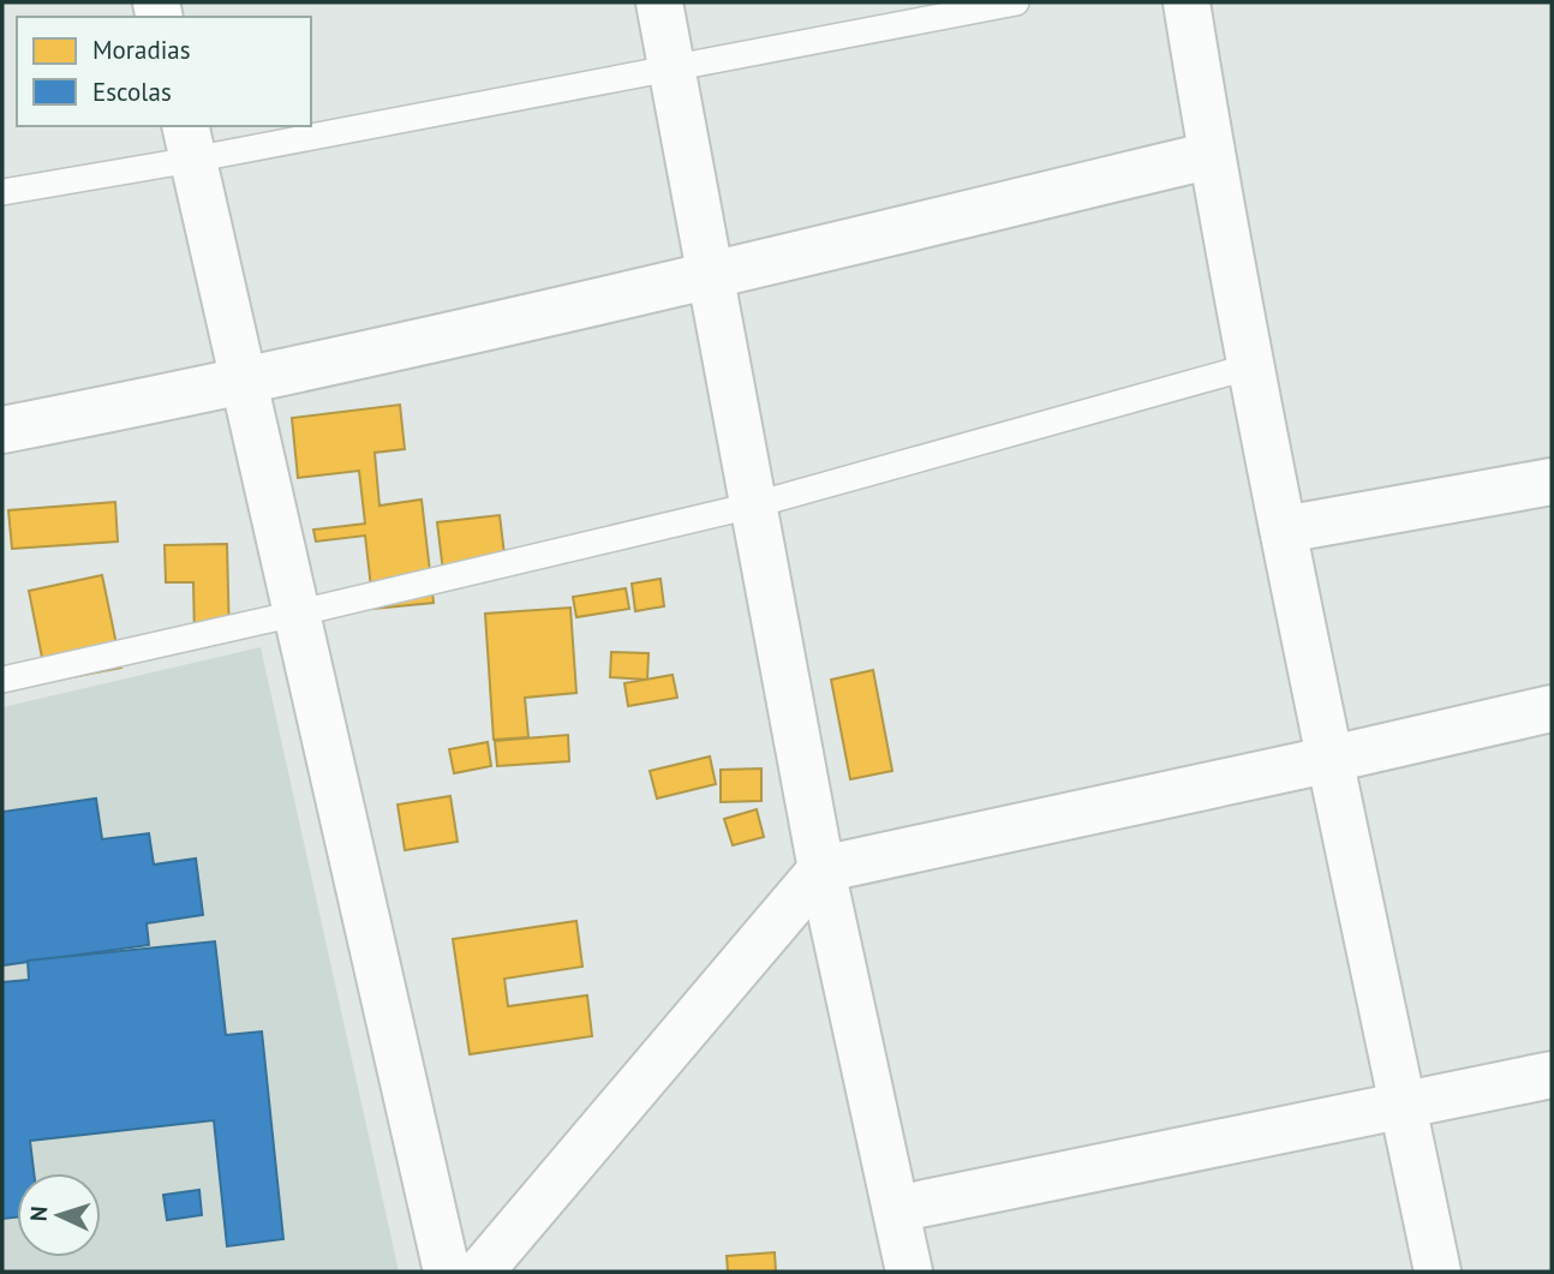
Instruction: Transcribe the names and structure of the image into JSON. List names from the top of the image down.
{
  "legend": ["Moradias", "Escolas"],
  "north": "left"
}
